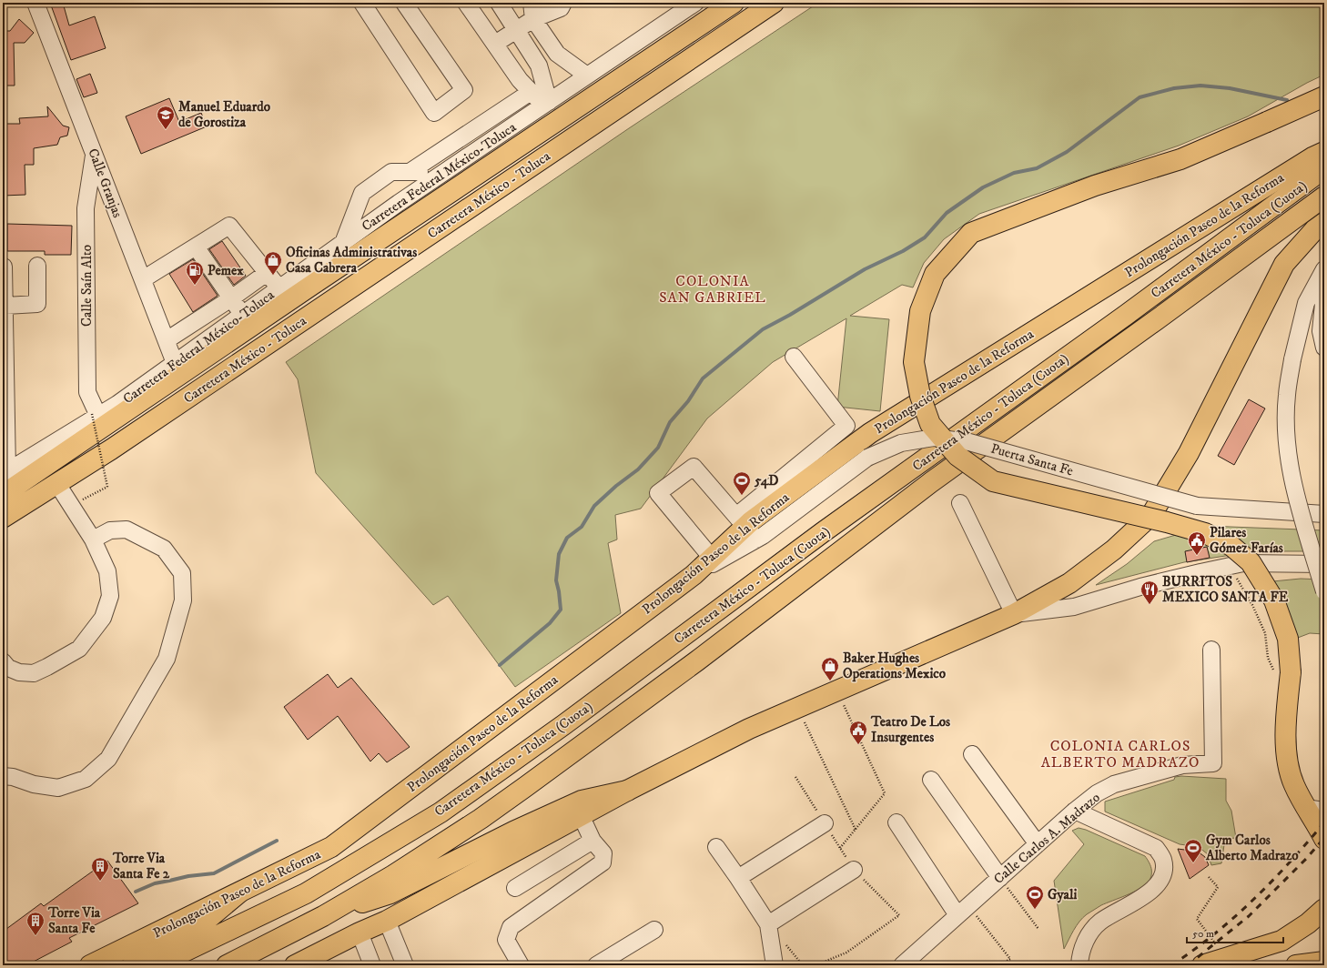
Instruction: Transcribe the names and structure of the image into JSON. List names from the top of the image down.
{
  "streets": {
    "main road": ["Carretera México - Toluca", "Prolongación Paseo de la Reforma", "Carretera México - Toluca (Cuota)"],
    "street": [
      "Carretera Federal México-Toluca",
      "Calle Granjas",
      "Calle Saín Alto",
      "Puerta Santa Fe",
      "Calle Carlos A. Madrazo"
    ]
  },
  "crossings": [
    ["Carretera Federal México-Toluca", "Calle Granjas"],
    ["Carretera Federal México-Toluca", "Carretera México - Toluca"],
    ["Carretera Federal México-Toluca", "Calle Saín Alto"],
    ["Calle Granjas", "Calle Saín Alto"],
    ["Prolongación Paseo de la Reforma", "Puerta Santa Fe"]
  ],
  "districts": ["COLONIA SAN GABRIEL", "COLONIA CARLOS ALBERTO MADRAZO"],
  "places": {
    "school or university": ["Manuel Eduardo de Gorostiza"],
    "shop": ["Oficinas Administrativas Casa Cabrera", "Baker Hughes Operations Mexico"],
    "fuel station": ["Pemex"],
    "sports": ["54D", "Gym Carlos Alberto Madrazo", "Gyali"],
    "public building": ["Pilares Gómez Farías", "Teatro De Los Insurgentes"],
    "restaurant": ["BURRITOS MEXICO SANTA FE"],
    "building": ["Torre Via Santa Fe 2", "Torre Via Santa Fe"]
  },
  "scale_bar": "50 m"
}
